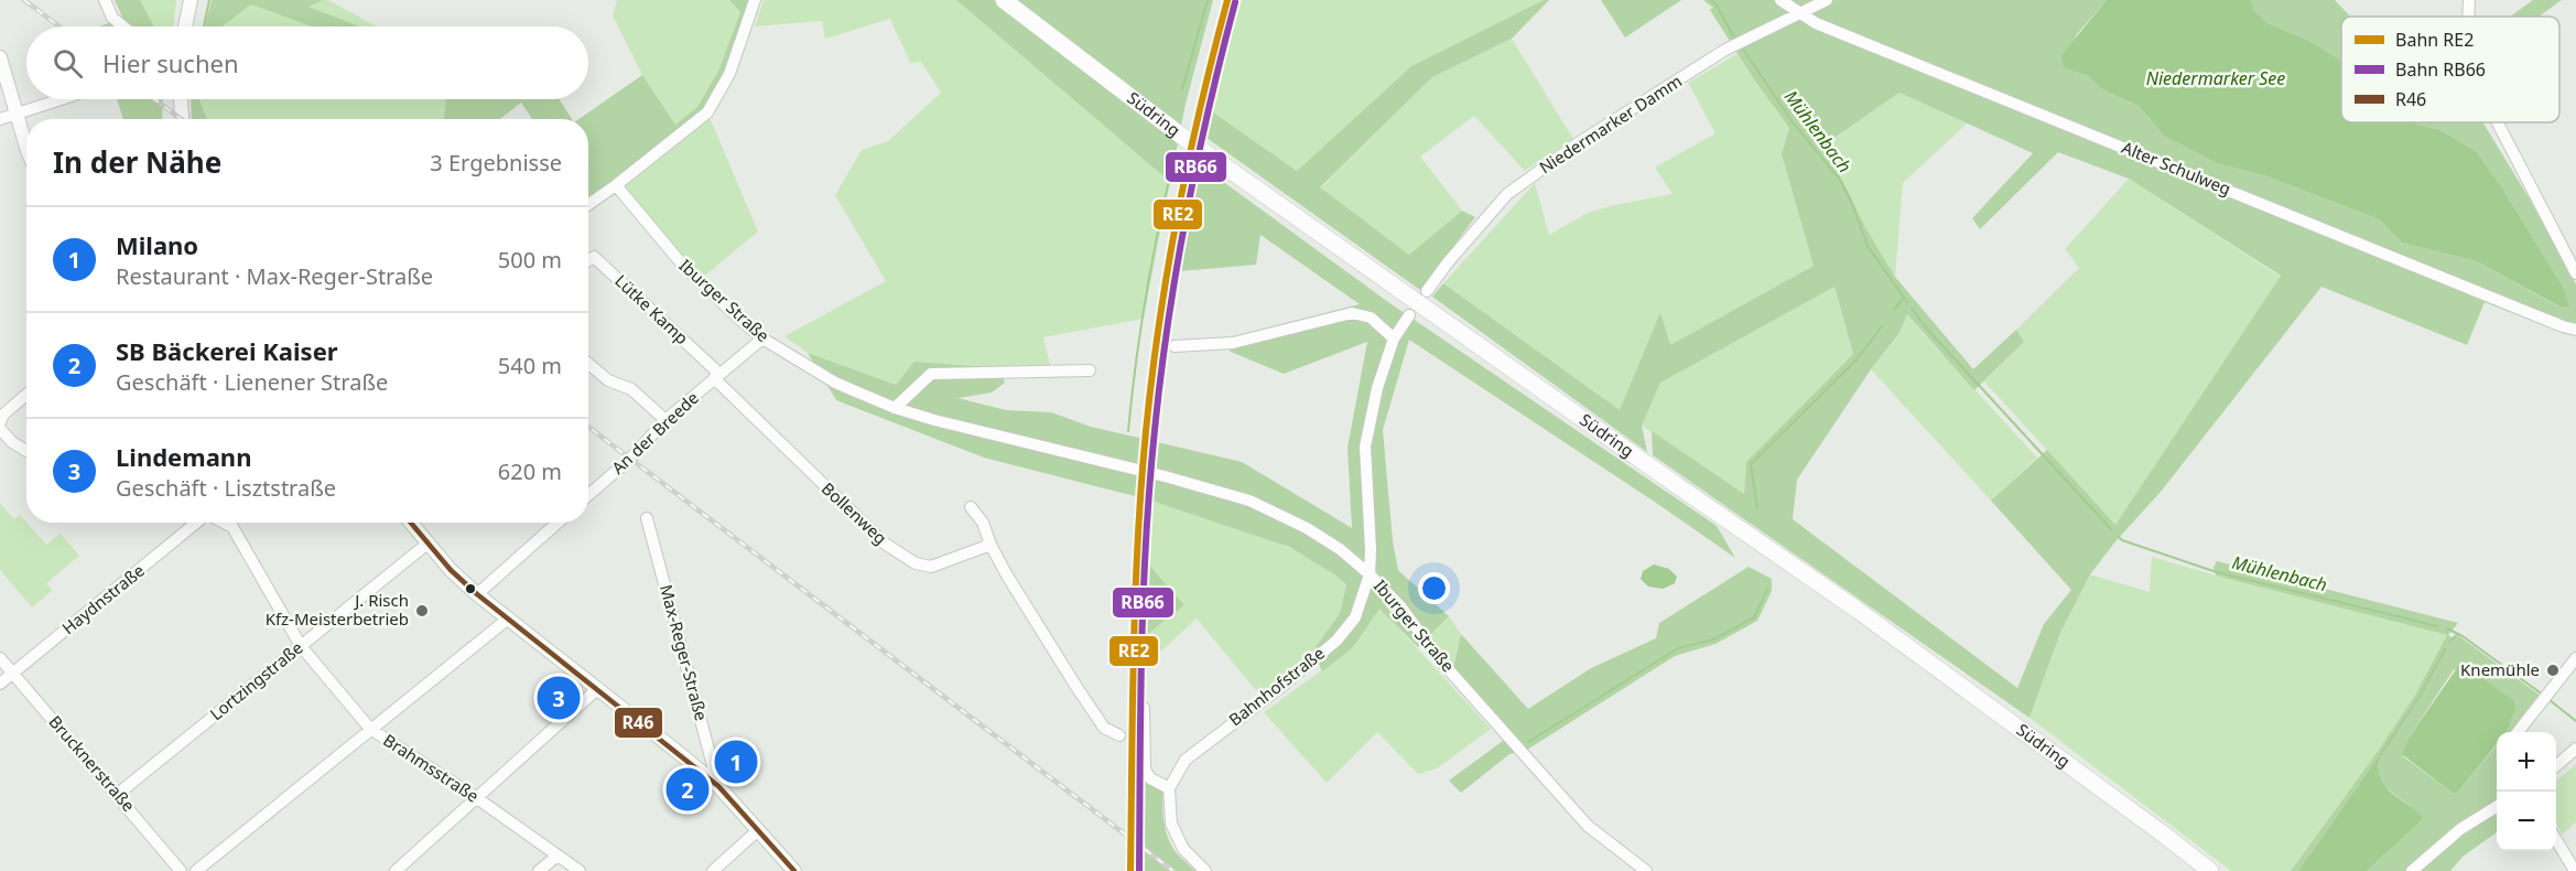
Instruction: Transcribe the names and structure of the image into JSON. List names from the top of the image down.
{
  "streets": {
    "main road": ["Südring"],
    "street": [
      "Niedermarker Damm",
      "Alter Schulweg",
      "Iburger Straße",
      "Lütke Kamp",
      "An der Breede",
      "Bollenweg",
      "Haydnstraße",
      "Max-Reger-Straße",
      "Lortzingstraße",
      "Bahnhofstraße",
      "Brucknerstraße",
      "Brahmsstraße"
    ]
  },
  "crossings": [
    ["Niedermarker Damm", "Alter Schulweg"],
    ["Iburger Straße", "An der Breede"],
    ["Iburger Straße", "Bahnhofstraße"],
    ["Lütke Kamp", "An der Breede"],
    ["Lütke Kamp", "Bollenweg"],
    ["An der Breede", "Bollenweg"],
    ["Haydnstraße", "Brucknerstraße"],
    ["Lortzingstraße", "Brucknerstraße"],
    ["Lortzingstraße", "Brahmsstraße"]
  ],
  "water": ["Niedermarker See", "Mühlenbach"],
  "places": ["J. Risch Kfz-Meisterbetrieb", "Knemühle"],
  "lines": ["rail line RE2", "rail line RB66", "transit line R46"],
  "legend": ["Bahn RE2", "Bahn RB66", "R46"],
  "page": {
    "search": "Hier suchen",
    "heading": ["In der Nähe", "3 Ergebnisse"],
    "list": [
      {
        "mark": "1",
        "name": "Milano",
        "note": "Restaurant · Max-Reger-Straße",
        "value": "500 m"
      },
      {
        "mark": "2",
        "name": "SB Bäckerei Kaiser",
        "note": "Geschäft · Lienener Straße",
        "value": "540 m"
      },
      {
        "mark": "3",
        "name": "Lindemann",
        "note": "Geschäft · Lisztstraße",
        "value": "620 m"
      }
    ],
    "pins": ["3", "1", "2"],
    "map_buttons": ["+", "−"]
  }
}
